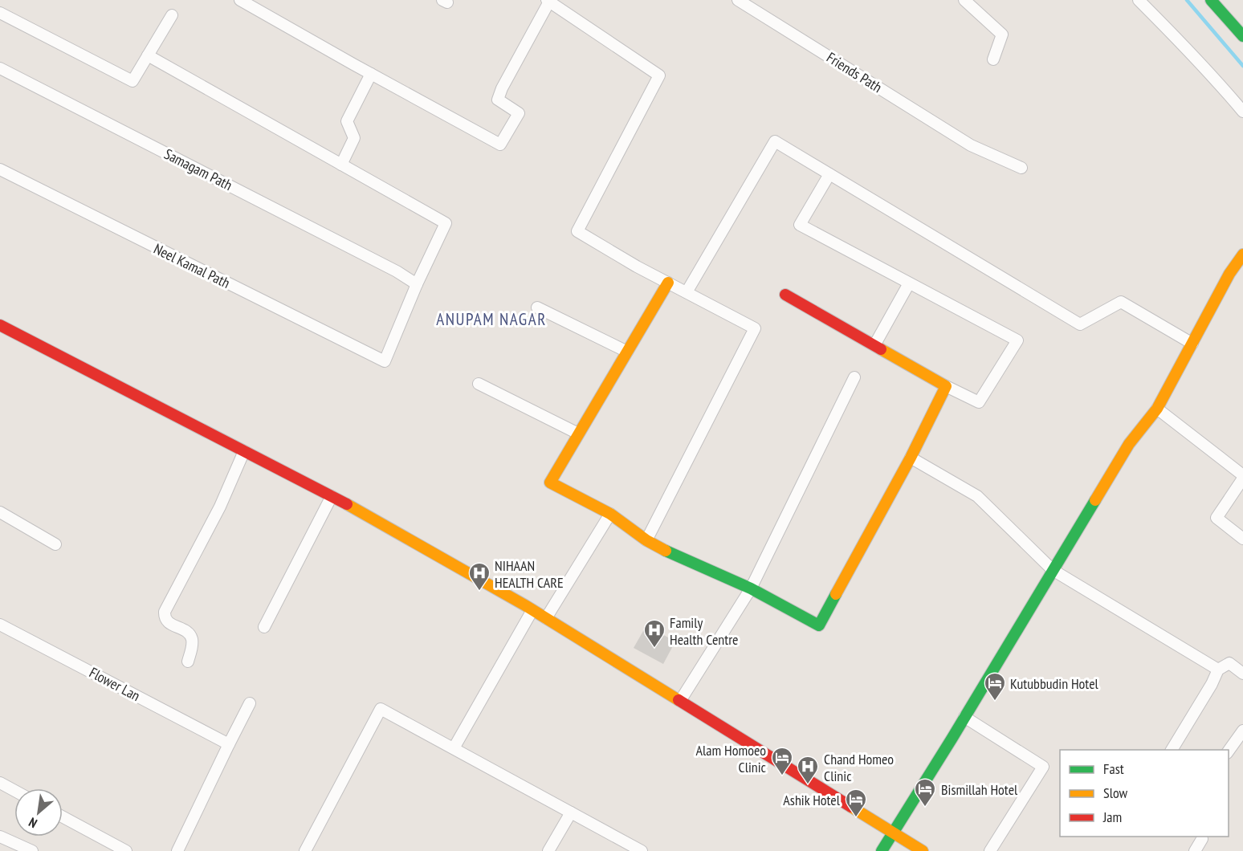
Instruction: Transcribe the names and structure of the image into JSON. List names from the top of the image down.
{
  "streets": {
    "street": [
      "Friends Path",
      "Samagam Path",
      "Neel Kamal Path",
      "Flower Lan"
    ]
  },
  "crossings": [
    ["Samagam Path", "Neel Kamal Path"]
  ],
  "districts": ["ANUPAM NAGAR"],
  "places": {
    "hospital": ["NIHAAN HEALTH CARE", "Family Health Centre", "Chand Homeo Clinic"],
    "hotel": [
      "Kutubbudin Hotel",
      "Alam Homoeo Clinic",
      "Bismillah Hotel",
      "Ashik Hotel"
    ]
  },
  "legend": ["Fast", "Slow", "Jam"],
  "north": "bottom left"
}
